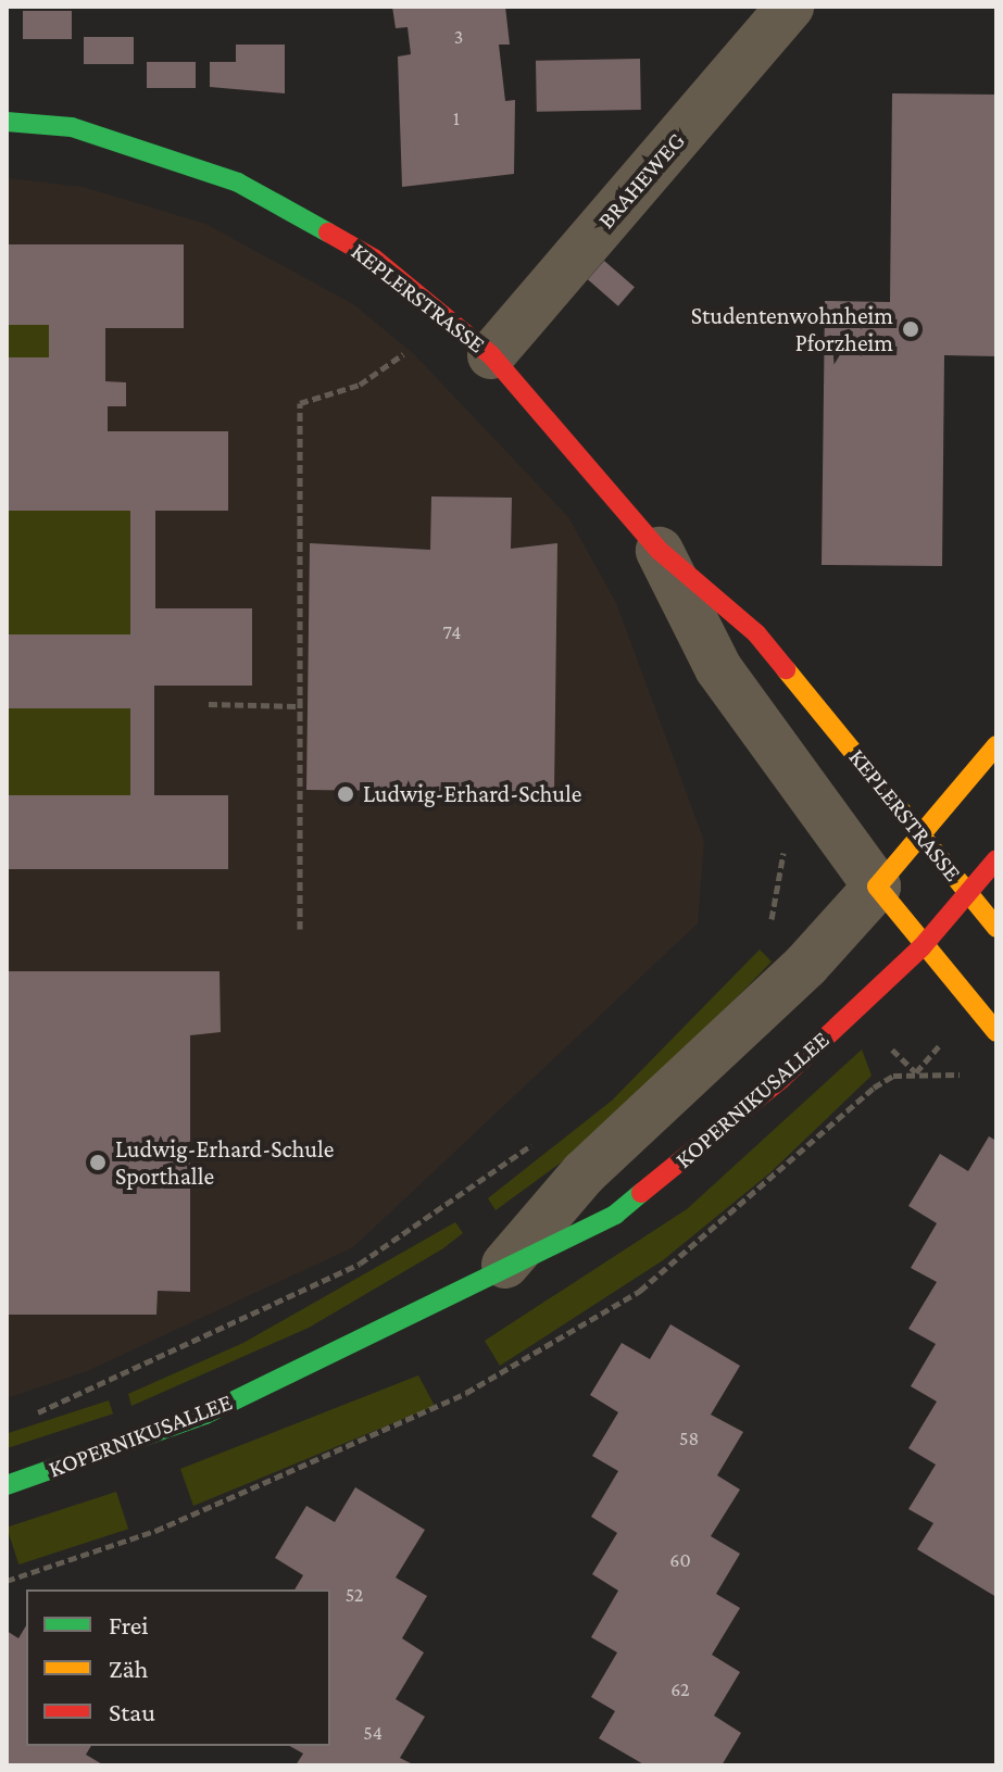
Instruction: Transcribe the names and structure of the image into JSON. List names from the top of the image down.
{
  "streets": {
    "street": ["BRAHEWEG", "KEPLERSTRASSE", "KOPERNIKUSALLEE"]
  },
  "crossings": [
    ["BRAHEWEG", "KEPLERSTRASSE"],
    ["KEPLERSTRASSE", "KOPERNIKUSALLEE"]
  ],
  "places": ["Studentenwohnheim Pforzheim", "Ludwig-Erhard-Schule", "Ludwig-Erhard-Schule Sporthalle"],
  "house_numbers": [
    "3",
    "1",
    "74",
    "58",
    "60",
    "52",
    "62",
    "54"
  ],
  "legend": ["Frei", "Zäh", "Stau"]
}
